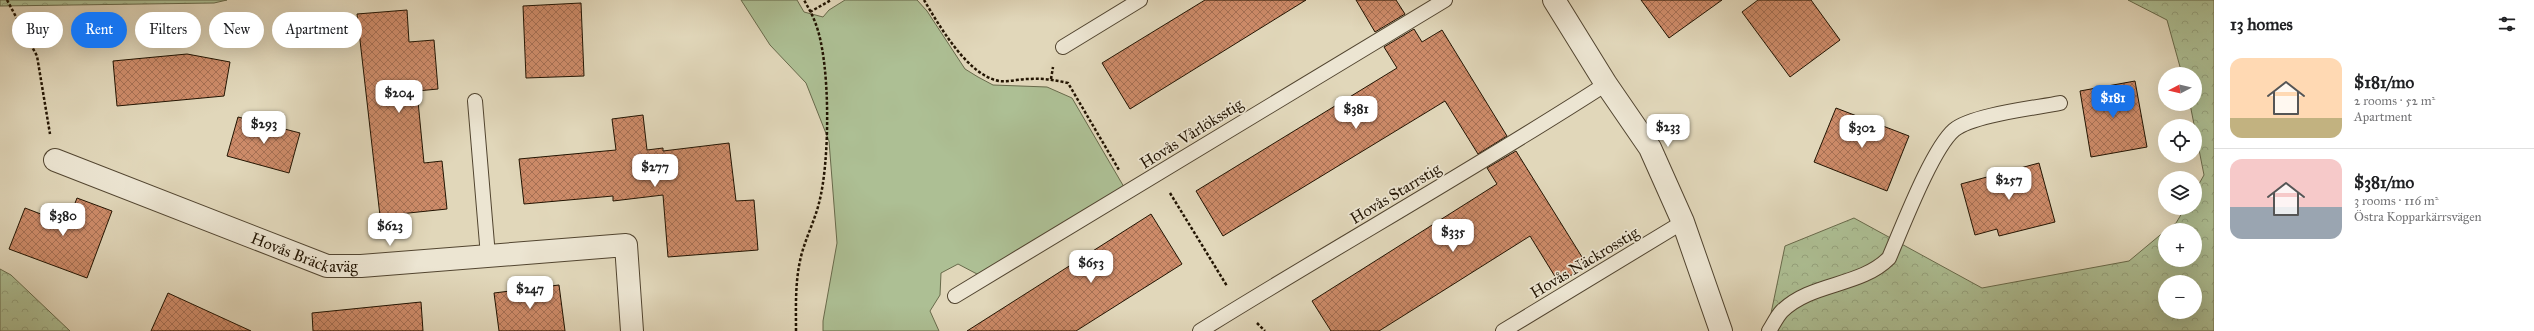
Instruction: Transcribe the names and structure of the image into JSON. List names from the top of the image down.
{
  "streets": {
    "street": ["Hovås Bräckaväg"],
    "lane": ["Hovås Vårlöksstig", "Hovås Starrstig", "Hovås Näckrosstig"]
  },
  "north": "left",
  "page": {
    "heading": "13 homes",
    "chip": [
      "Buy",
      "Rent",
      "Filters",
      "New",
      "Apartment"
    ],
    "list": [
      {
        "name": "$181/mo",
        "note": "2 rooms · 52 m² · Apartment"
      },
      {
        "name": "$381/mo",
        "note": "3 rooms · 116 m² · Östra Kopparkärrsvägen"
      }
    ],
    "map_buttons": ["+", "−"],
    "price": [
      "$204",
      "$181",
      "$381",
      "$293",
      "$233",
      "$302",
      "$277",
      "$257",
      "$380",
      "$623",
      "$335",
      "$653",
      "$247"
    ]
  }
}
